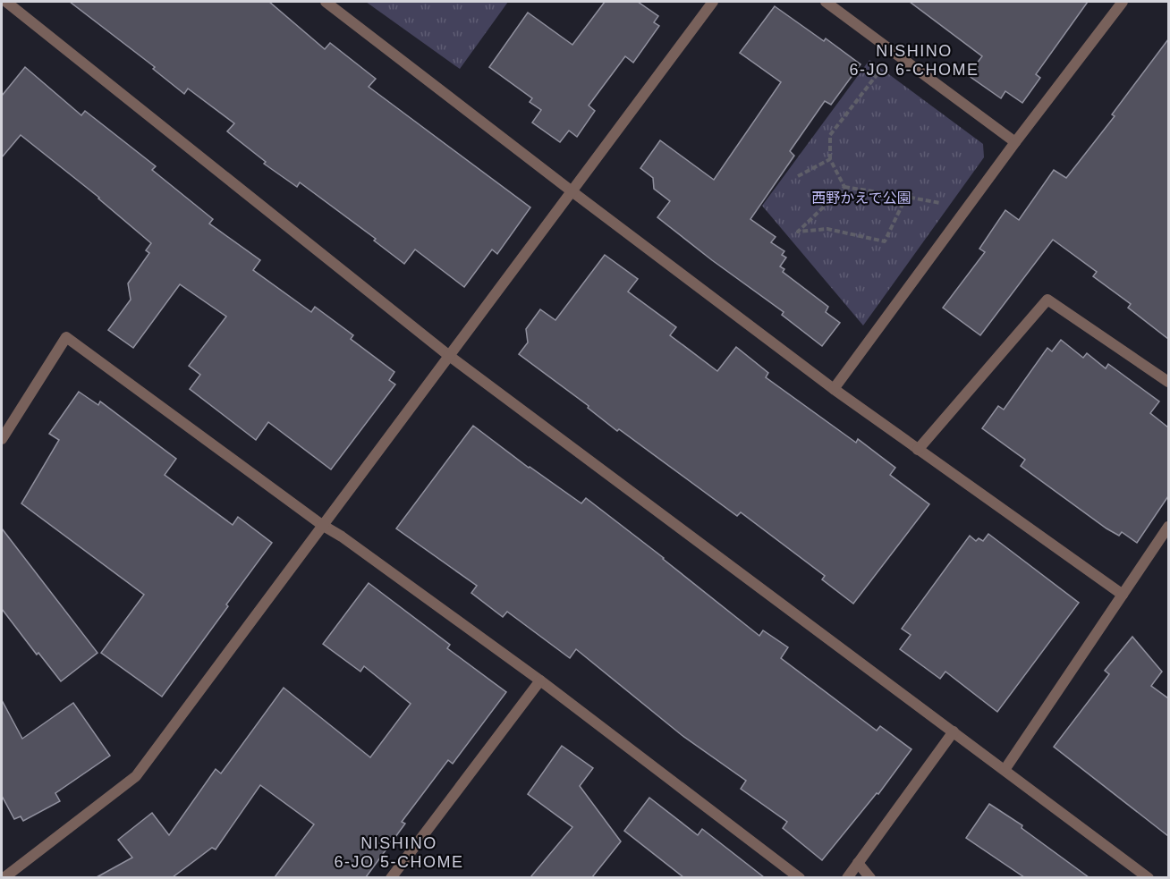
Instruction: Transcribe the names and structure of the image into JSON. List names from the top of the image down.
{
  "districts": ["NISHINO 6-JO 6-CHOME", "NISHINO 6-JO 5-CHOME"],
  "parks": ["西野かえで公園"]
}
